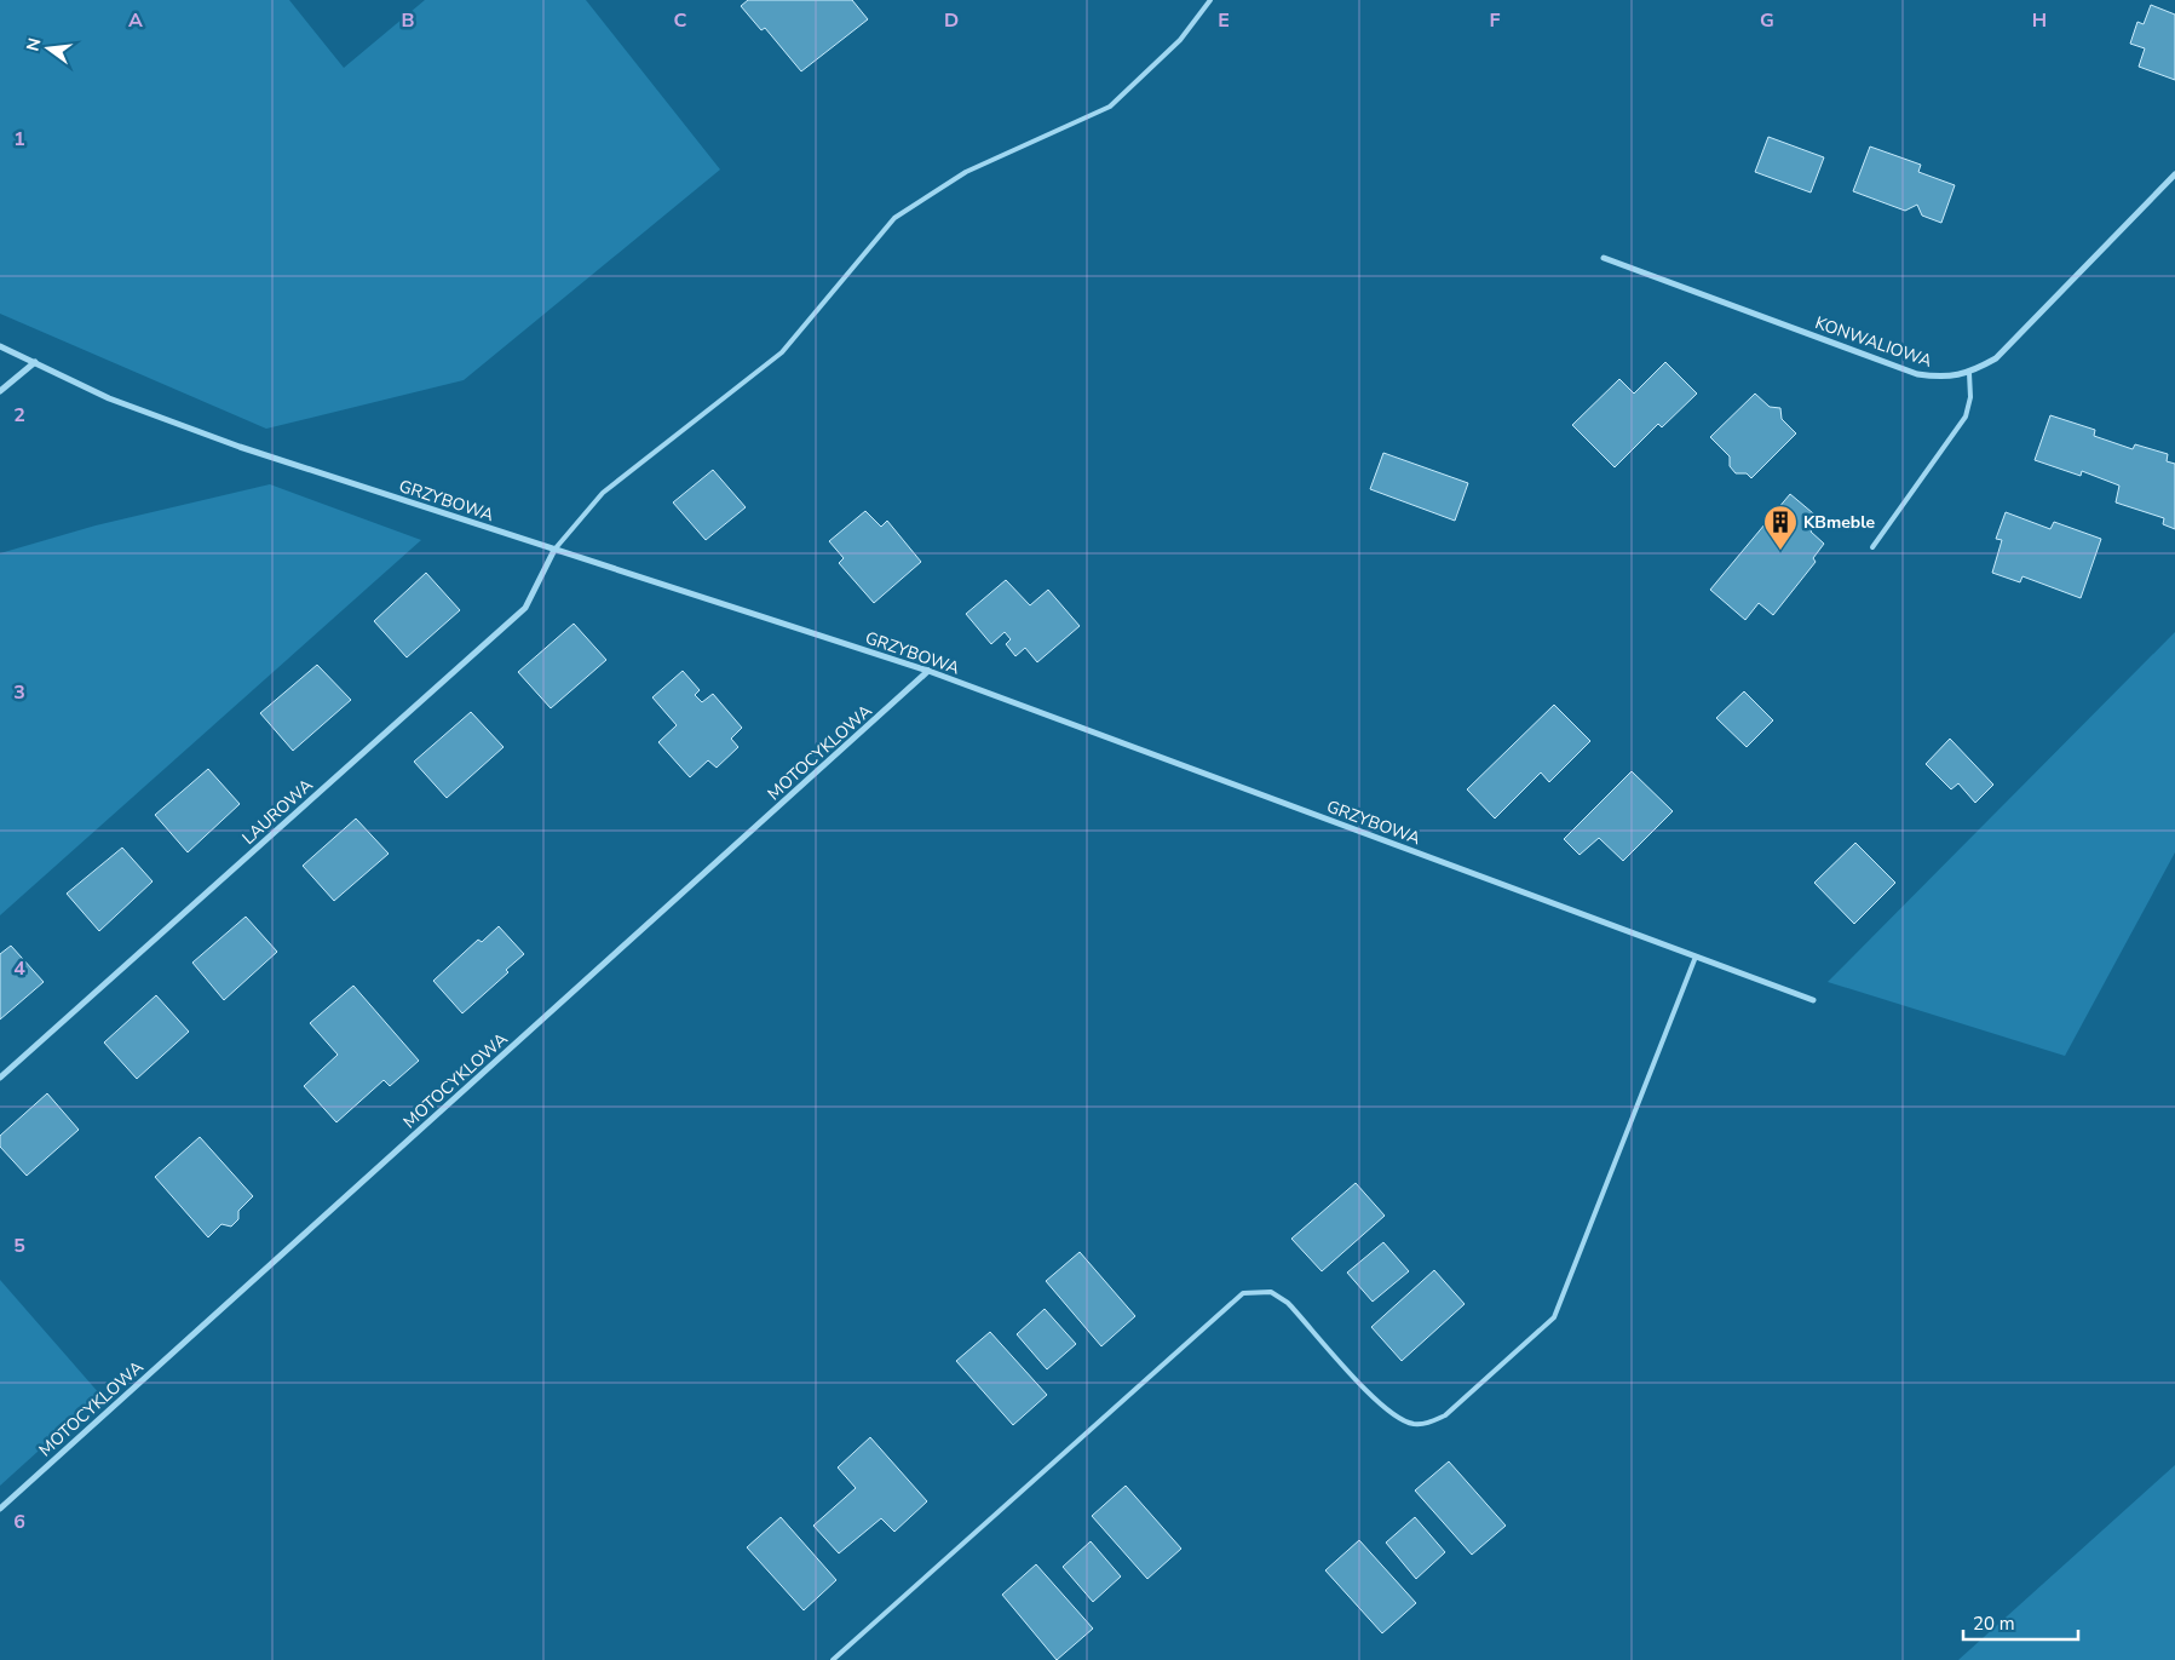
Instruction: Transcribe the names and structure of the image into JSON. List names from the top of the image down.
{
  "streets": {
    "street": [
      "KONWALIOWA",
      "GRZYBOWA",
      "MOTOCYKLOWA",
      "LAUROWA"
    ]
  },
  "crossings": [
    ["GRZYBOWA", "MOTOCYKLOWA"],
    ["GRZYBOWA", "LAUROWA"]
  ],
  "places": {
    "building": ["KBmeble"]
  },
  "scale_bar": "20 m",
  "north": "left",
  "grid": {
    "columns": [
      "A",
      "B",
      "C",
      "D",
      "E",
      "F",
      "G",
      "H"
    ],
    "rows": [
      "1",
      "2",
      "3",
      "4",
      "5",
      "6"
    ]
  }
}
